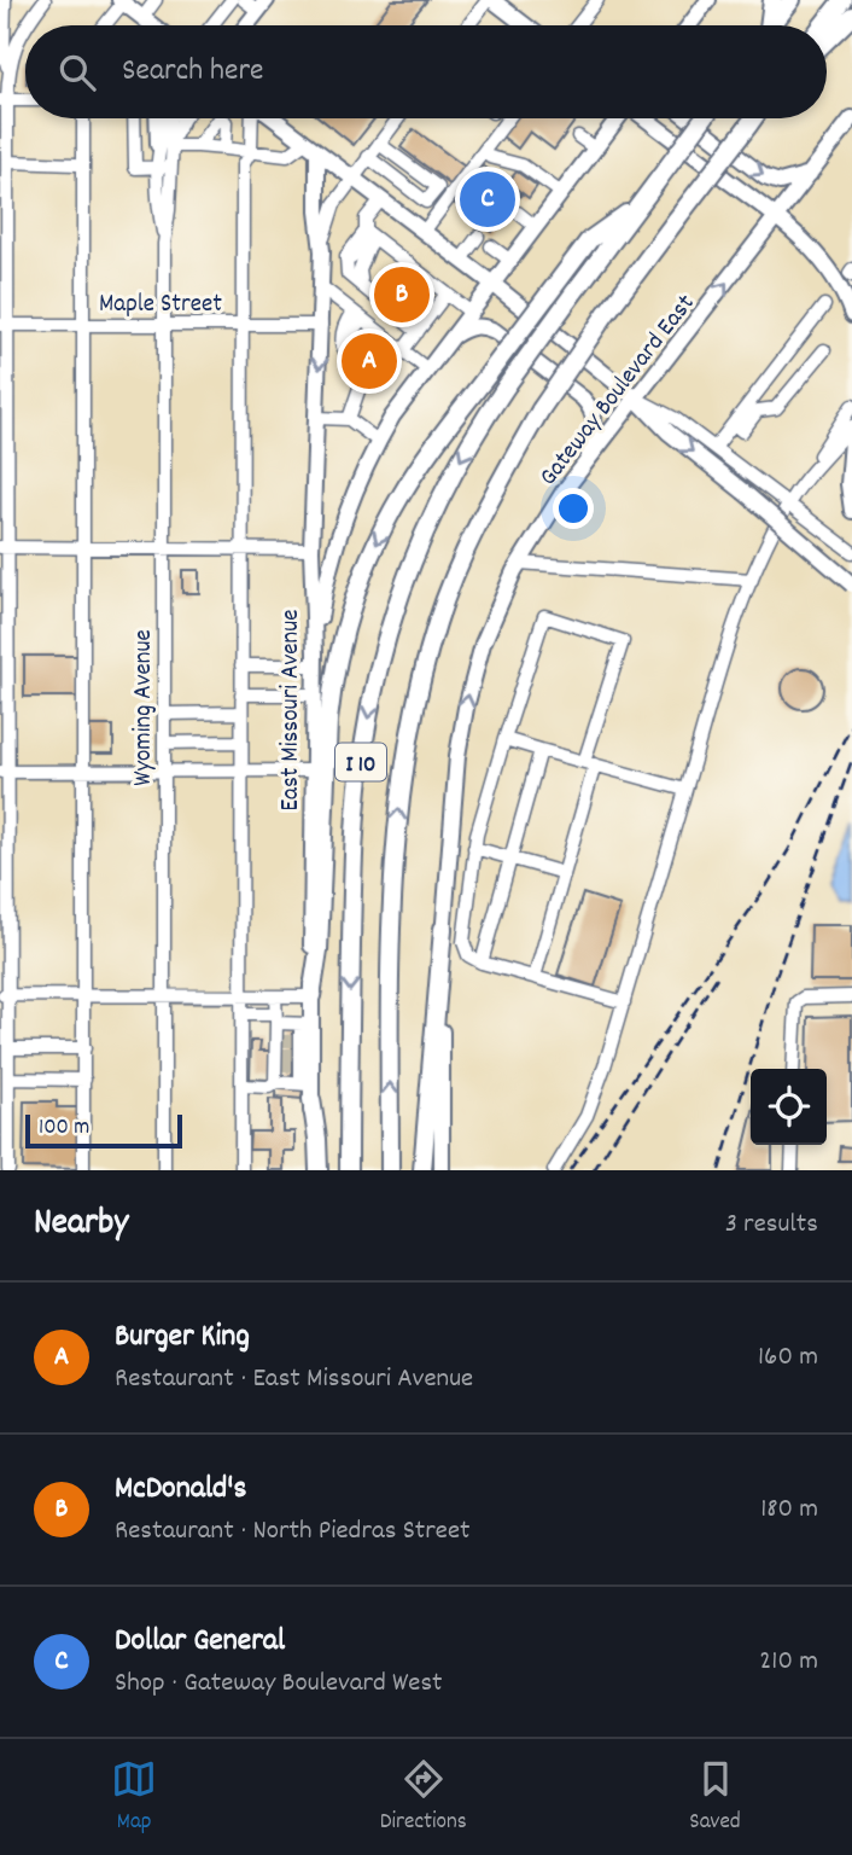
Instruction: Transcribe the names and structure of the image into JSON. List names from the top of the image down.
{
  "streets": {
    "highway": ["I 10"],
    "main road": ["Gateway Boulevard East", "East Missouri Avenue"],
    "street": ["Maple Street", "Wyoming Avenue"]
  },
  "crossings": [
    ["Maple Street", "Wyoming Avenue"],
    ["Maple Street", "East Missouri Avenue"]
  ],
  "one_way": ["Gateway Boulevard East"],
  "scale_bar": "100 m",
  "page": {
    "search": "Search here",
    "pins": ["C", "B", "A"],
    "scale": "100 m",
    "heading": ["Nearby", "3 results"],
    "list": [
      {
        "mark": "A",
        "name": "Burger King",
        "note": "Restaurant · East Missouri Avenue",
        "value": "160 m"
      },
      {
        "mark": "B",
        "name": "McDonald's",
        "note": "Restaurant · North Piedras Street",
        "value": "180 m"
      },
      {
        "mark": "C",
        "name": "Dollar General",
        "note": "Shop · Gateway Boulevard West",
        "value": "210 m"
      }
    ],
    "nav": ["Map", "Directions", "Saved"]
  }
}
